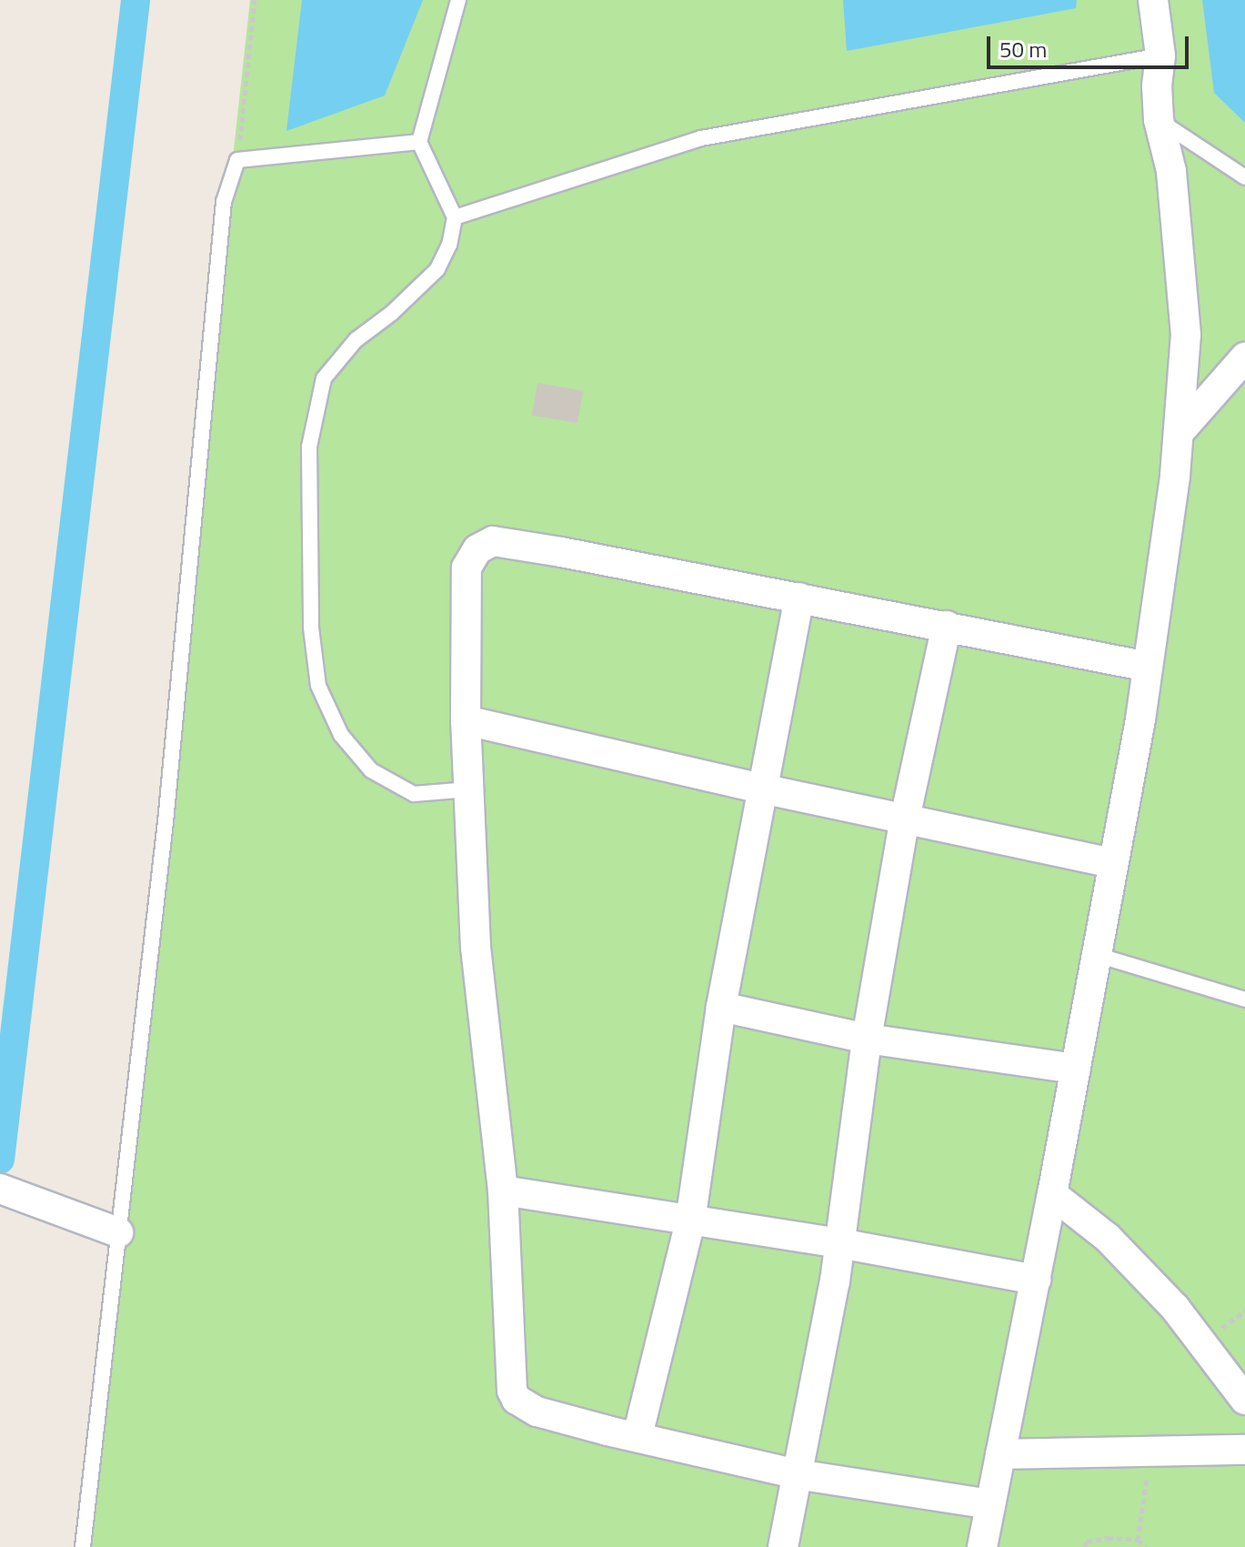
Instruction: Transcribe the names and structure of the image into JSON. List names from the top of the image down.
{
  "scale_bar": "50 m"
}
